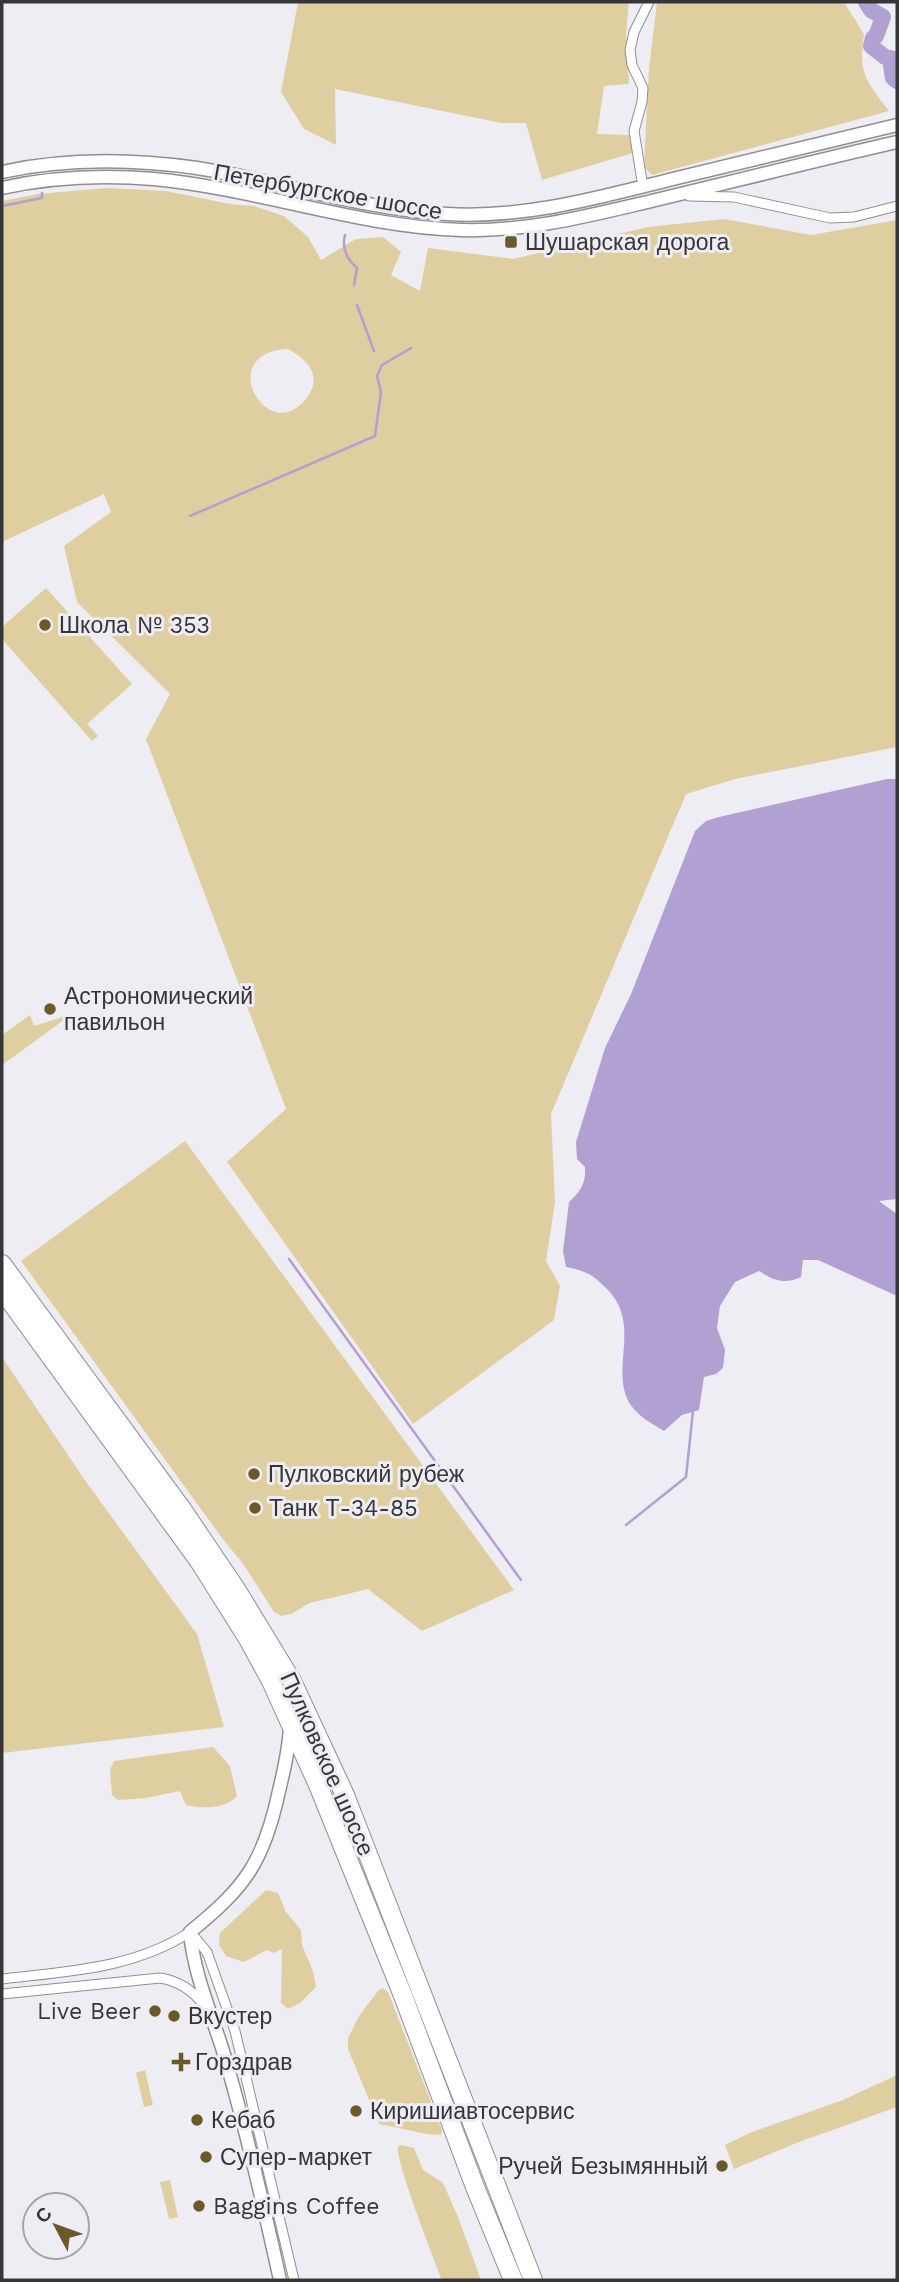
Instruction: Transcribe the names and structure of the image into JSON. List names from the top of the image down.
{
  "streets": {
    "highway": ["Пулковское шоссе"],
    "main road": ["Петербургское шоссе"]
  },
  "places": {
    "transit": ["Шушарская дорога"],
    "other": [
      "Школа № 353",
      "Астрономический павильон",
      "Пулковский рубеж",
      "Танк Т-34-85",
      "Live Beer",
      "Вкустер",
      "Киришиавтосервис",
      "Кебаб",
      "Супер-маркет",
      "Ручей Безымянный",
      "Baggins Coffee"
    ],
    "health": ["Горздрав"]
  },
  "north": "top left"
}
